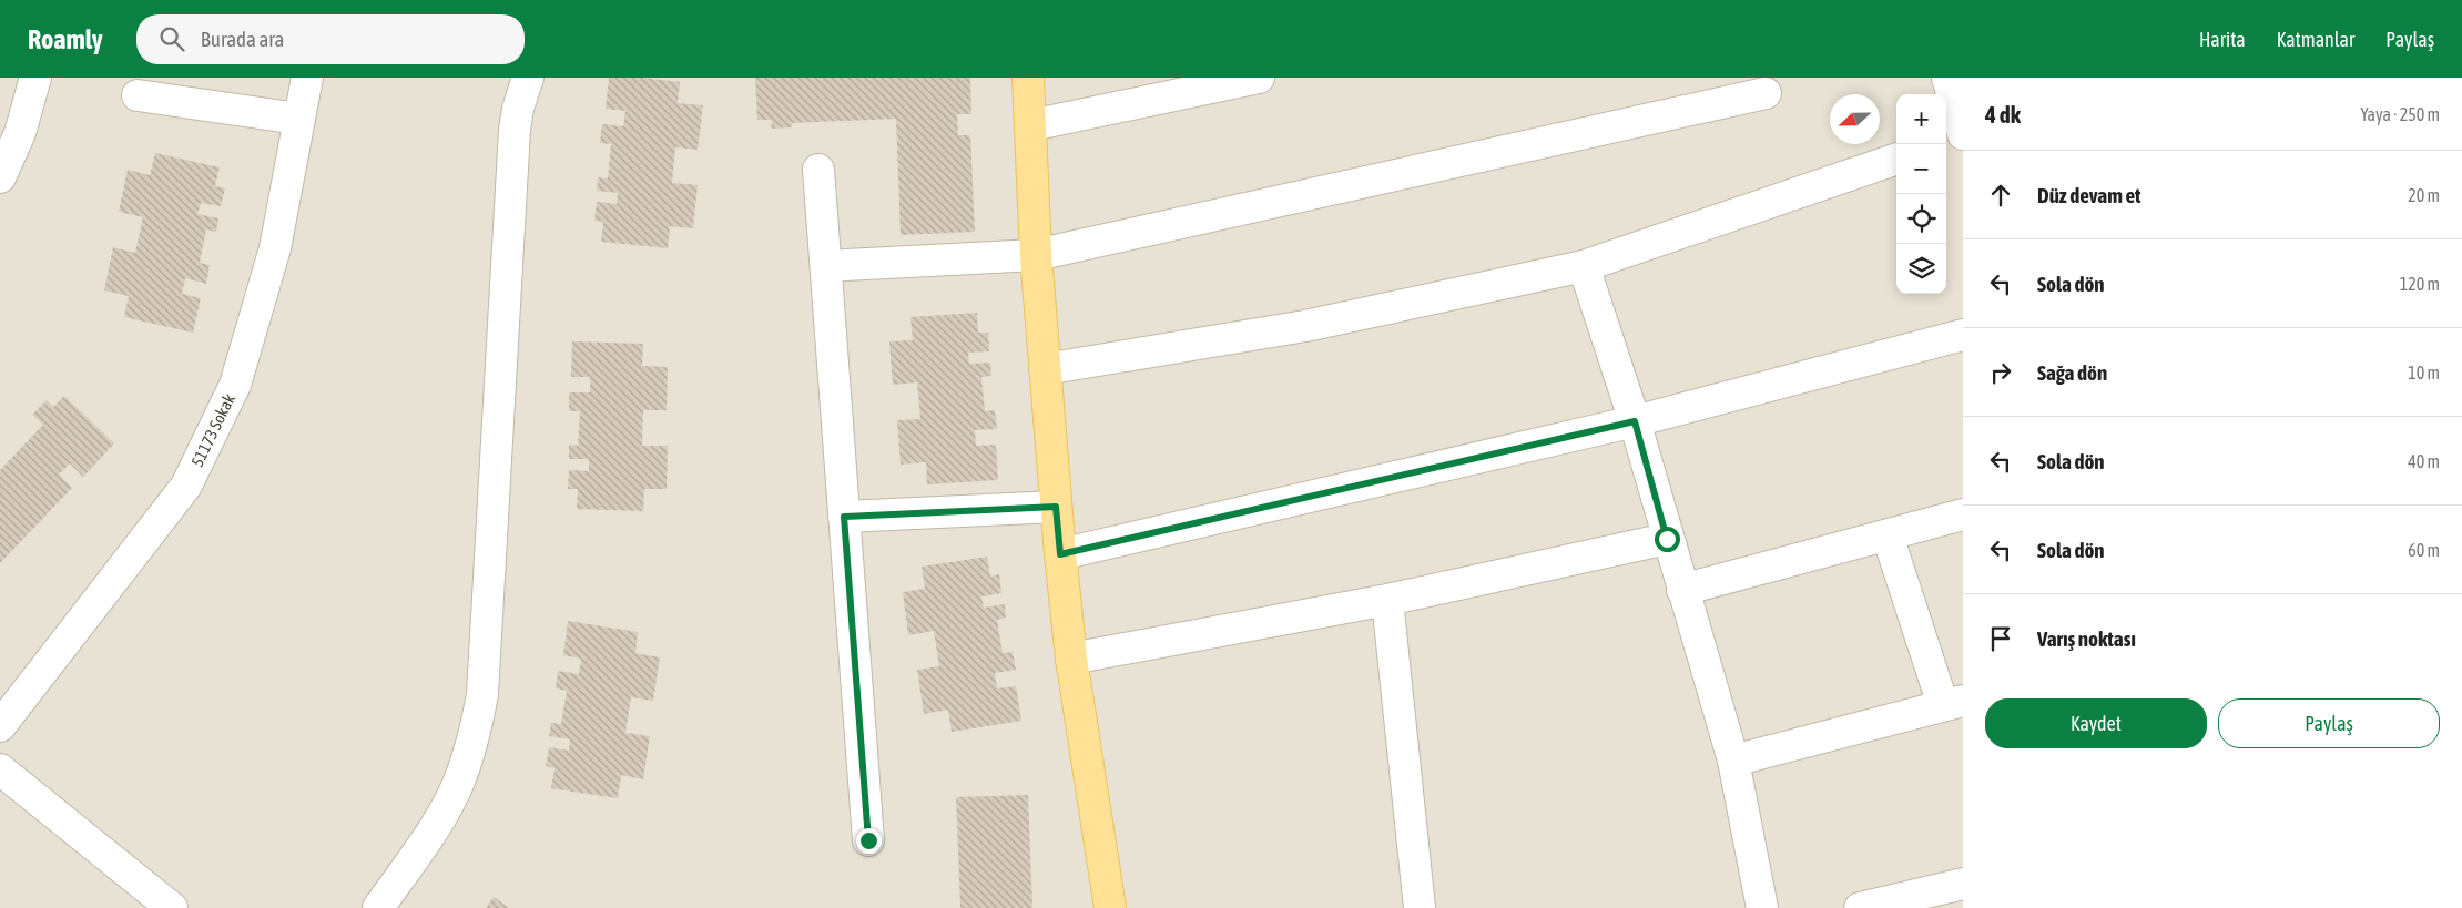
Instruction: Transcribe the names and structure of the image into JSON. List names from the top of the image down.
{
  "streets": {
    "street": ["51173 Sokak"]
  },
  "north": "left",
  "page": {
    "header": "Roamly",
    "search": "Burada ara",
    "nav": ["Harita", "Katmanlar", "Paylaş"],
    "heading": ["4 dk", "Yaya · 250 m"],
    "map_buttons": ["+", "−"],
    "list": [
      ["Düz devam et", "20 m"],
      ["Sola dön", "120 m"],
      ["Sağa dön", "10 m"],
      ["Sola dön", "40 m"],
      ["Sola dön", "60 m"],
      "Varış noktası"
    ],
    "buttons": ["Kaydet", "Paylaş"]
  }
}
